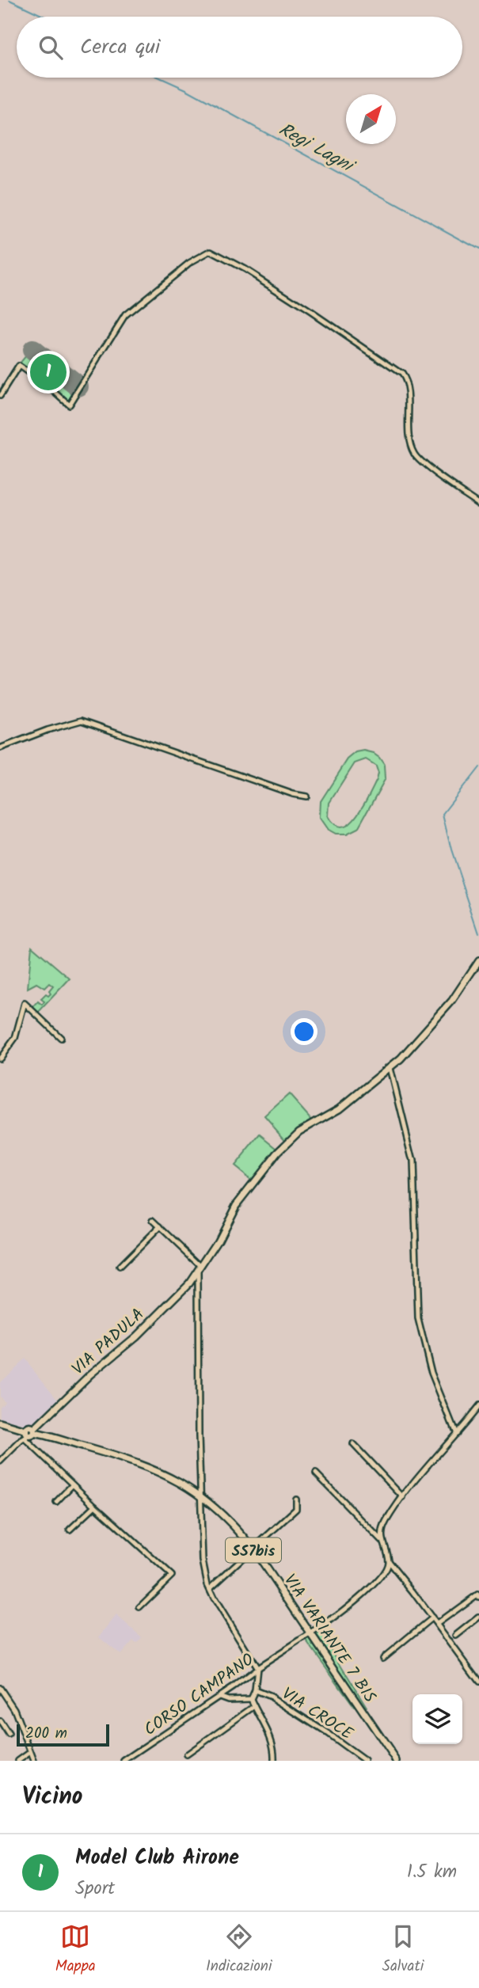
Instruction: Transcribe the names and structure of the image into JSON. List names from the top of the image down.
{
  "streets": {
    "main road": ["VIA PADULA", "SS7bis", "VIA VARIANTE 7 BIS"],
    "street": ["CORSO CAMPANO", "VIA CROCE"]
  },
  "crossings": [
    ["VIA PADULA", "VIA VARIANTE 7 BIS"]
  ],
  "water": ["Regi Lagni"],
  "scale_bar": "200 m",
  "north": "top right",
  "page": {
    "search": "Cerca qui",
    "pins": "1",
    "scale": "200 m",
    "heading": "Vicino",
    "list": [
      {
        "mark": "1",
        "name": "Model Club Airone",
        "note": "Sport",
        "value": "1.5 km"
      }
    ],
    "nav": ["Mappa", "Indicazioni", "Salvati"]
  }
}
